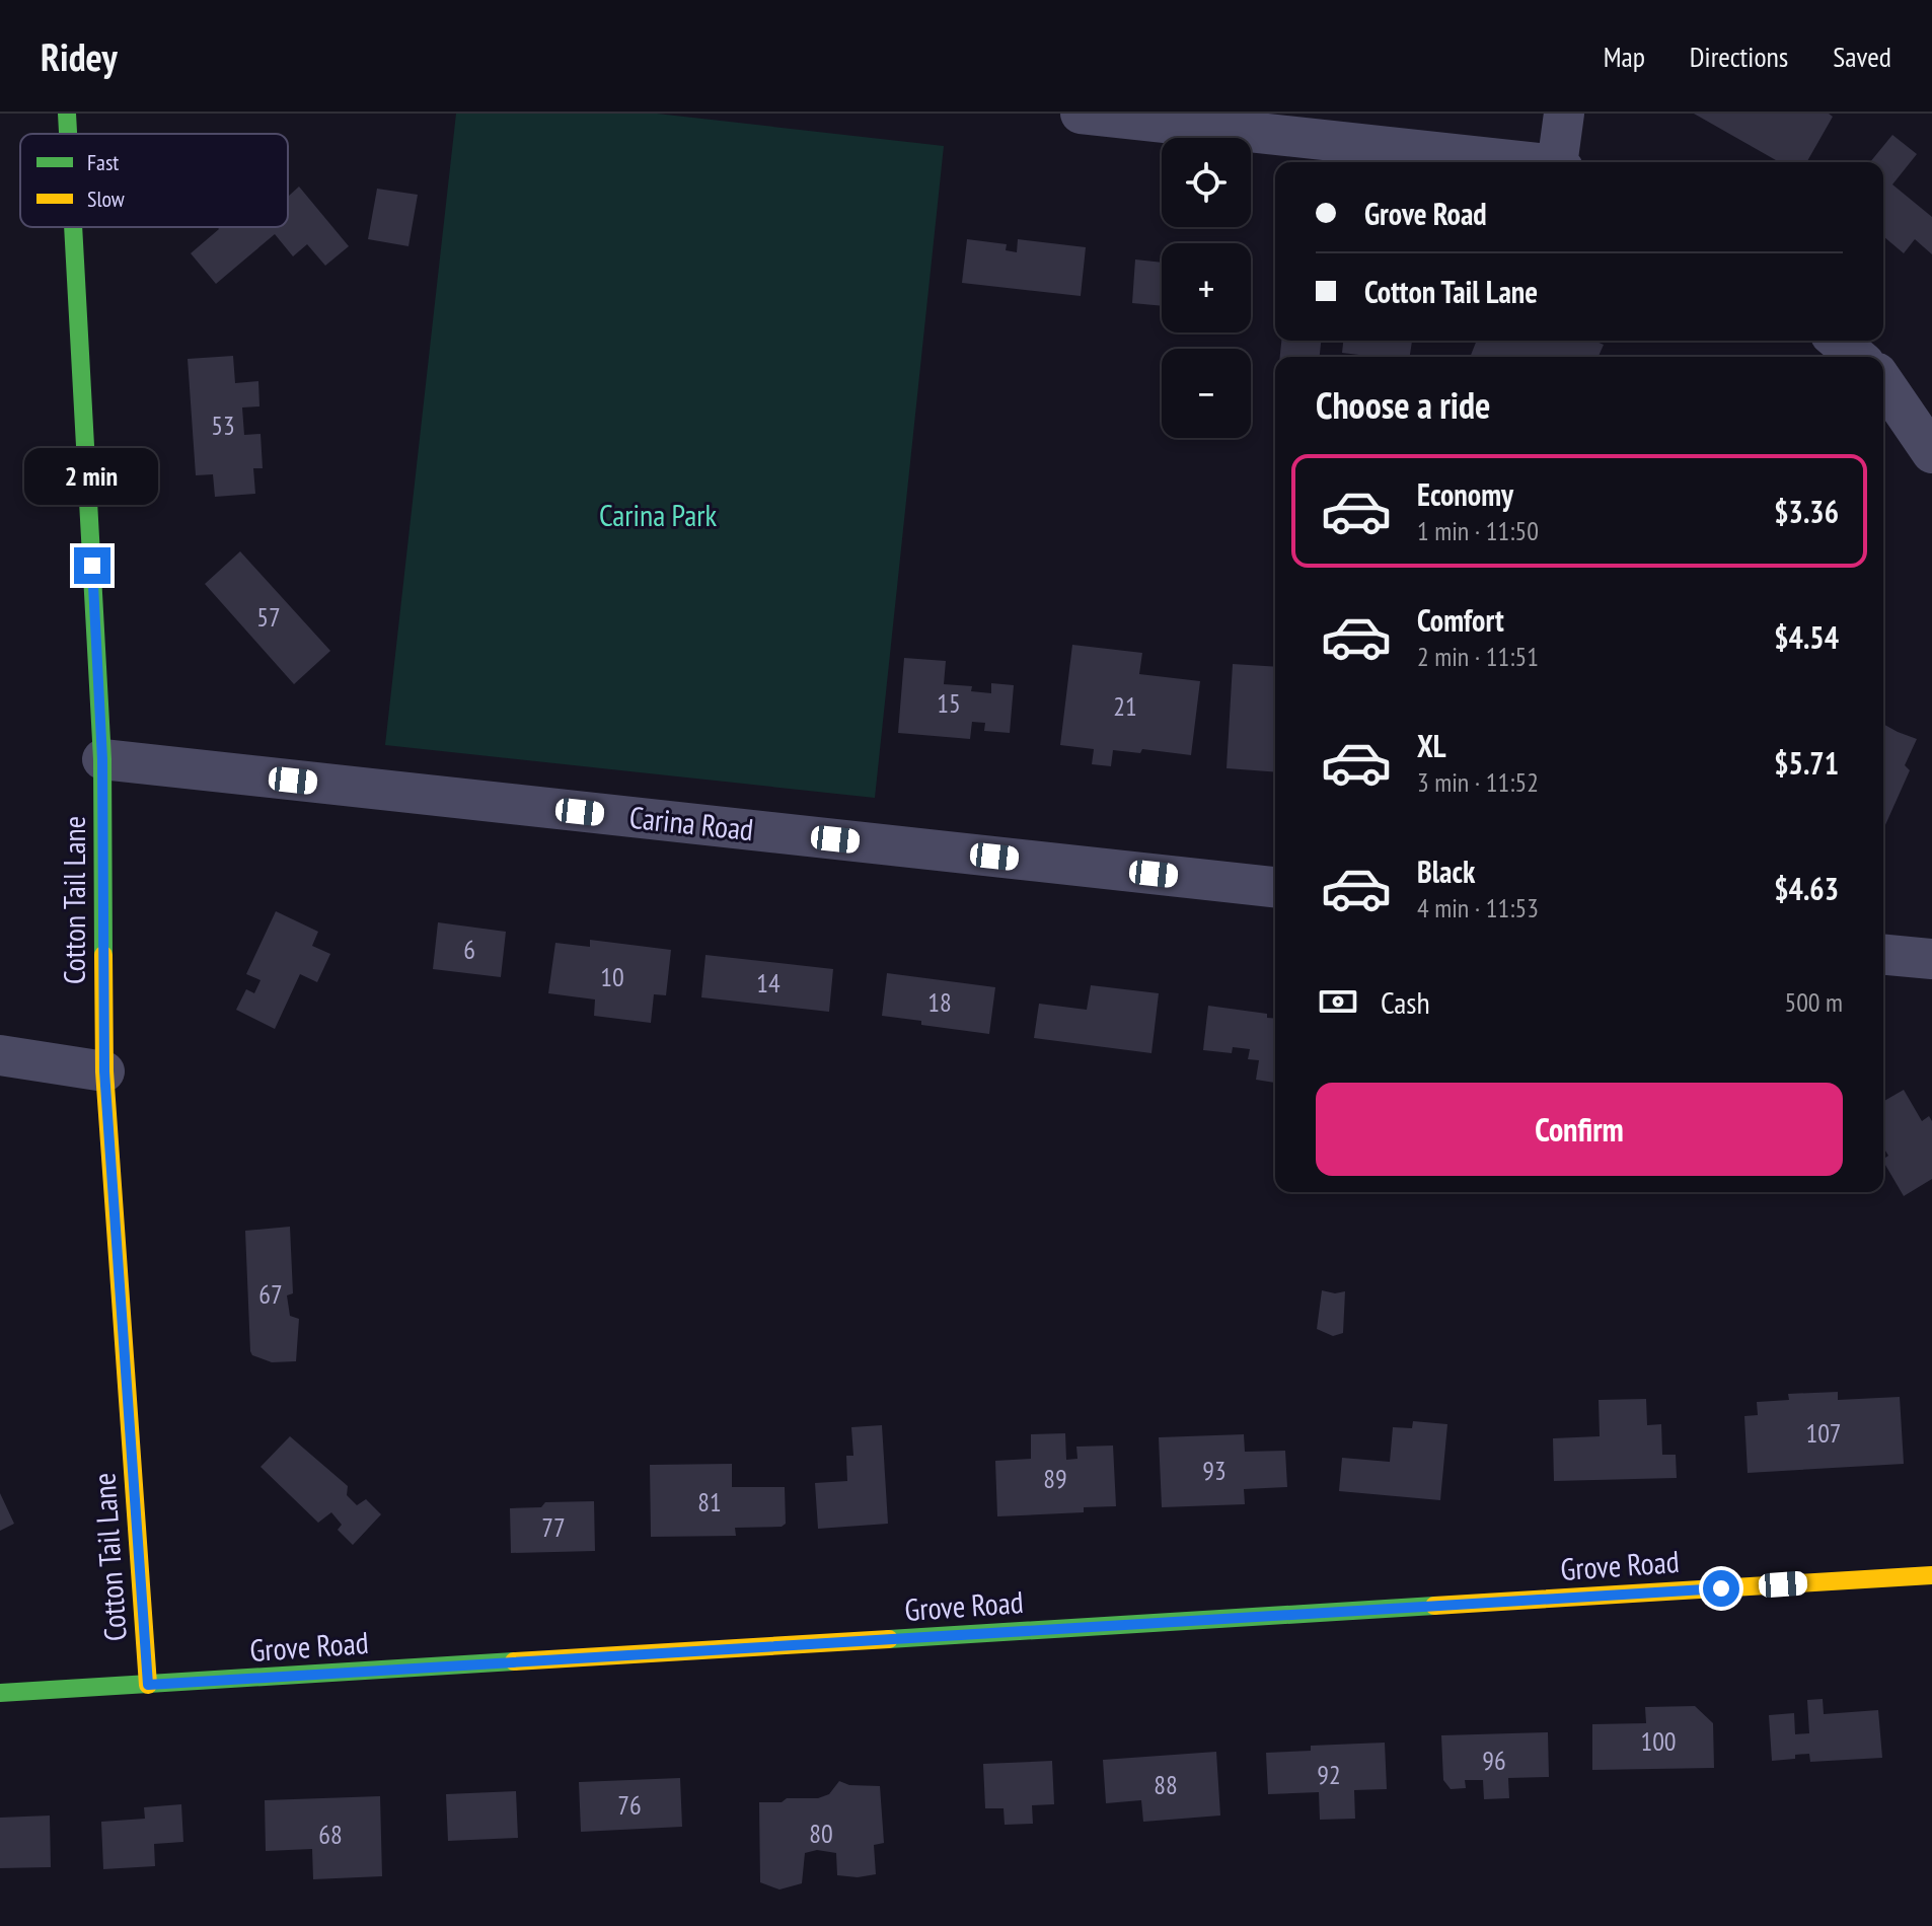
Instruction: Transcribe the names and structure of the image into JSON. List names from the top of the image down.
{
  "streets": {
    "street": ["Carina Road", "Cotton Tail Lane", "Grove Road"]
  },
  "crossings": [
    ["Carina Road", "Cotton Tail Lane"],
    ["Cotton Tail Lane", "Grove Road"]
  ],
  "parks": ["Carina Park"],
  "house_numbers": [
    "53",
    "57",
    "15",
    "21",
    "6",
    "10",
    "14",
    "18",
    "67",
    "107",
    "93",
    "89",
    "81",
    "77",
    "100",
    "96",
    "92",
    "88",
    "76",
    "80",
    "68"
  ],
  "legend": ["Fast", "Slow"],
  "page": {
    "header": "Ridey",
    "nav": ["Map", "Directions", "Saved"],
    "map_buttons": ["+", "−"],
    "banner": ["Grove Road", "Cotton Tail Lane"],
    "heading": "Choose a ride",
    "bubble": "2 min",
    "list": [
      {
        "name": "Economy",
        "note": "1 min · 11:50",
        "value": "$3.36"
      },
      {
        "name": "Comfort",
        "note": "2 min · 11:51",
        "value": "$4.54"
      },
      {
        "name": "XL",
        "note": "3 min · 11:52",
        "value": "$5.71"
      },
      {
        "name": "Black",
        "note": "4 min · 11:53",
        "value": "$4.63"
      }
    ],
    "pay": ["Cash", "500 m"],
    "buttons": "Confirm"
  }
}
